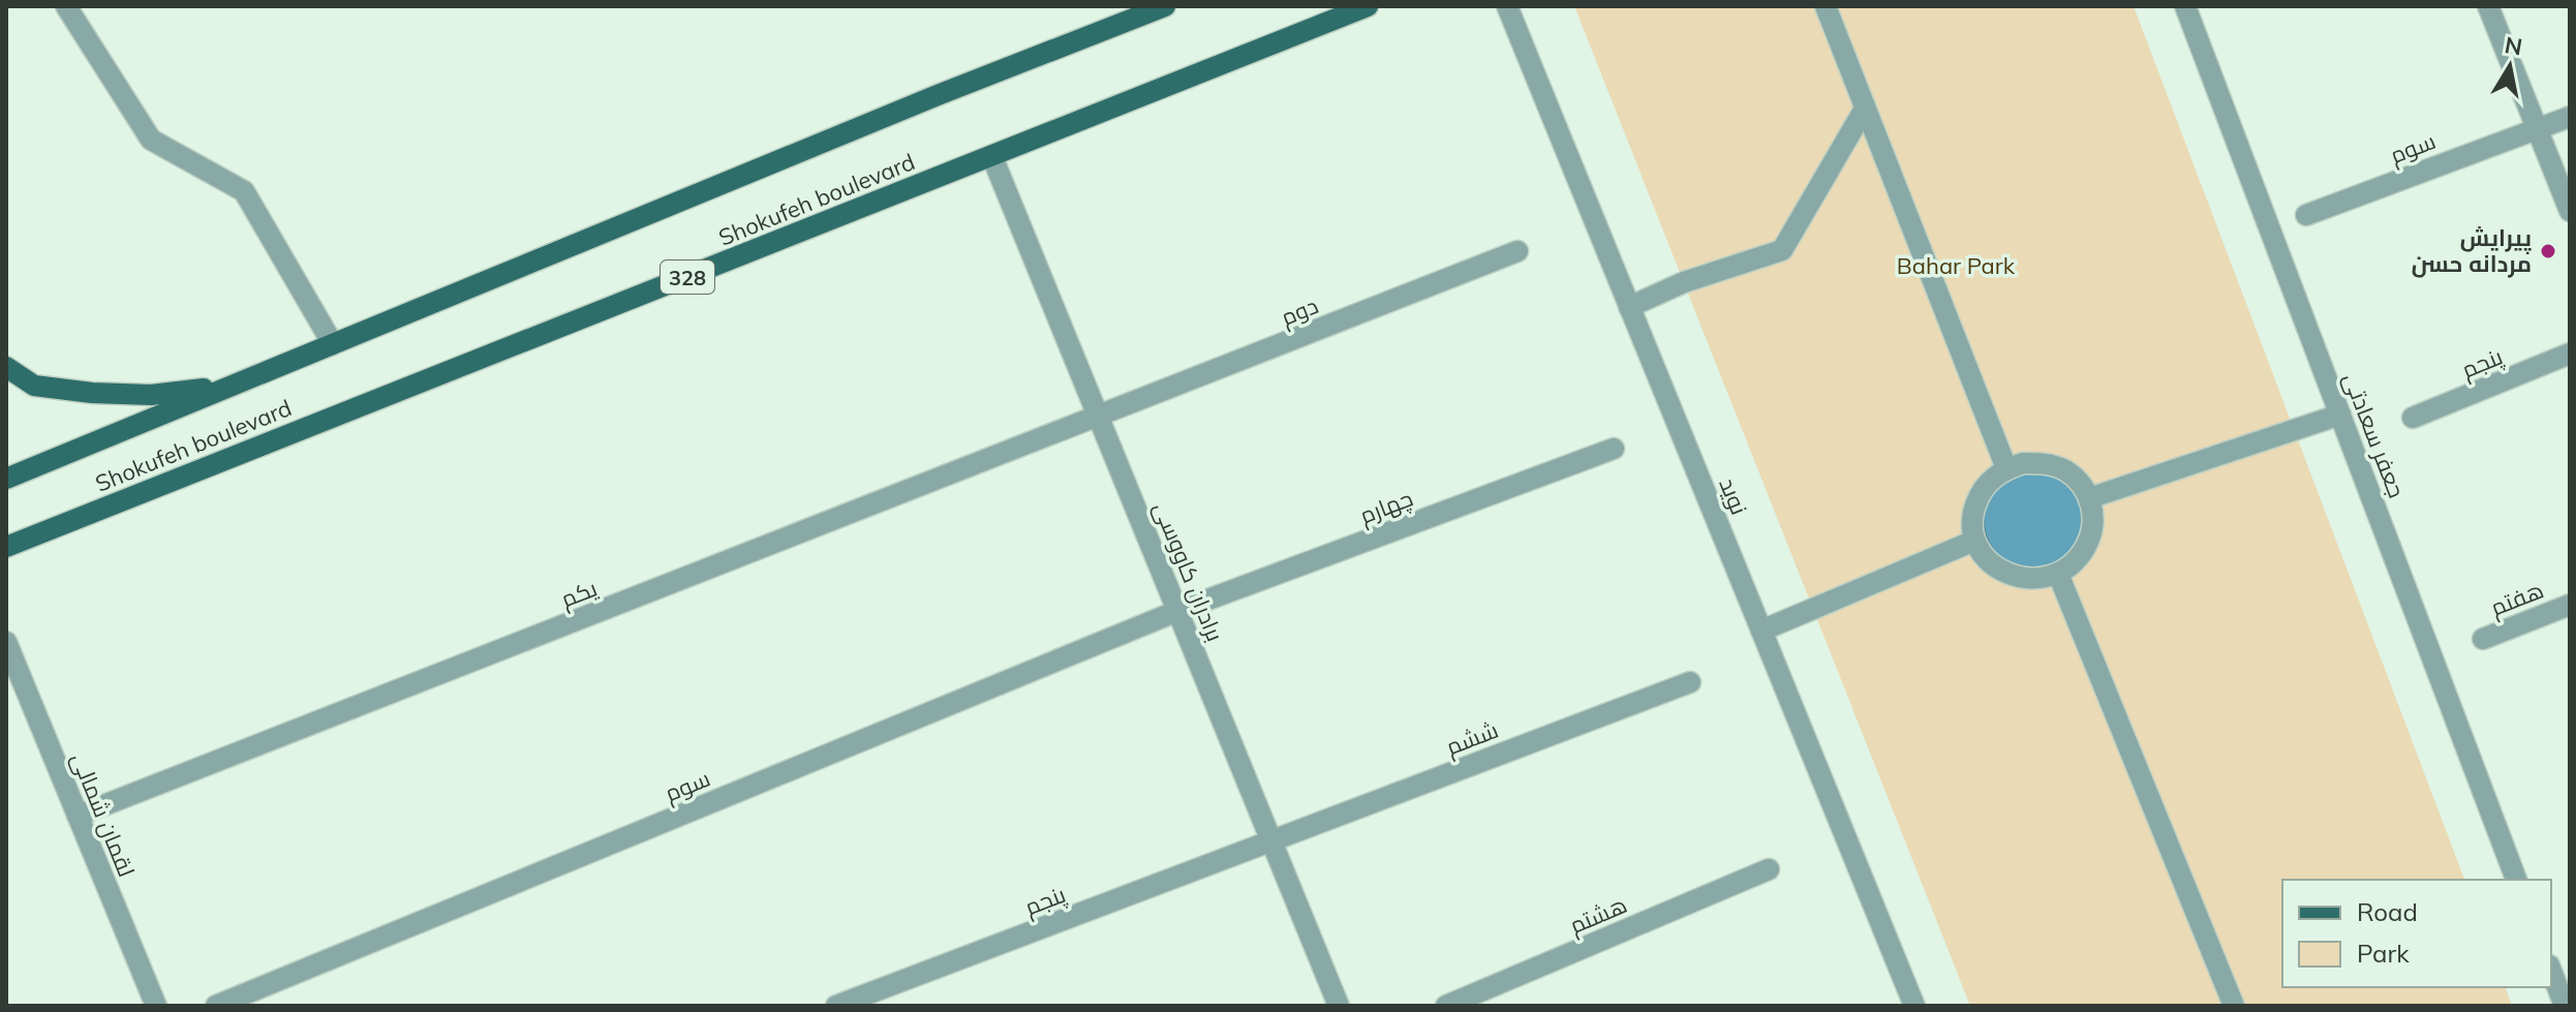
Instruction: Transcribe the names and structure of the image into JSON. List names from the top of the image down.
{
  "streets": {
    "main road": ["Shokufeh boulevard", "328"],
    "street": [
      "سوم",
      "دوم",
      "پنجم",
      "جعفر سعادتی",
      "نوید",
      "چهارم",
      "برادران کاووسی",
      "یکم",
      "هفتم",
      "ششم",
      "لقمان شمالی",
      "هشتم"
    ]
  },
  "crossings": [
    ["سوم", "چهارم"],
    ["سوم", "برادران کاووسی"],
    ["Shokufeh boulevard", "برادران کاووسی"],
    ["دوم", "برادران کاووسی"],
    ["دوم", "یکم"],
    ["پنجم", "برادران کاووسی"],
    ["پنجم", "ششم"],
    ["چهارم", "برادران کاووسی"],
    ["برادران کاووسی", "یکم"],
    ["برادران کاووسی", "ششم"],
    ["یکم", "لقمان شمالی"]
  ],
  "parks": ["Bahar Park"],
  "places": ["پیرایش مردانه حسن"],
  "legend": ["Road", "Park"],
  "north": "top"
}
